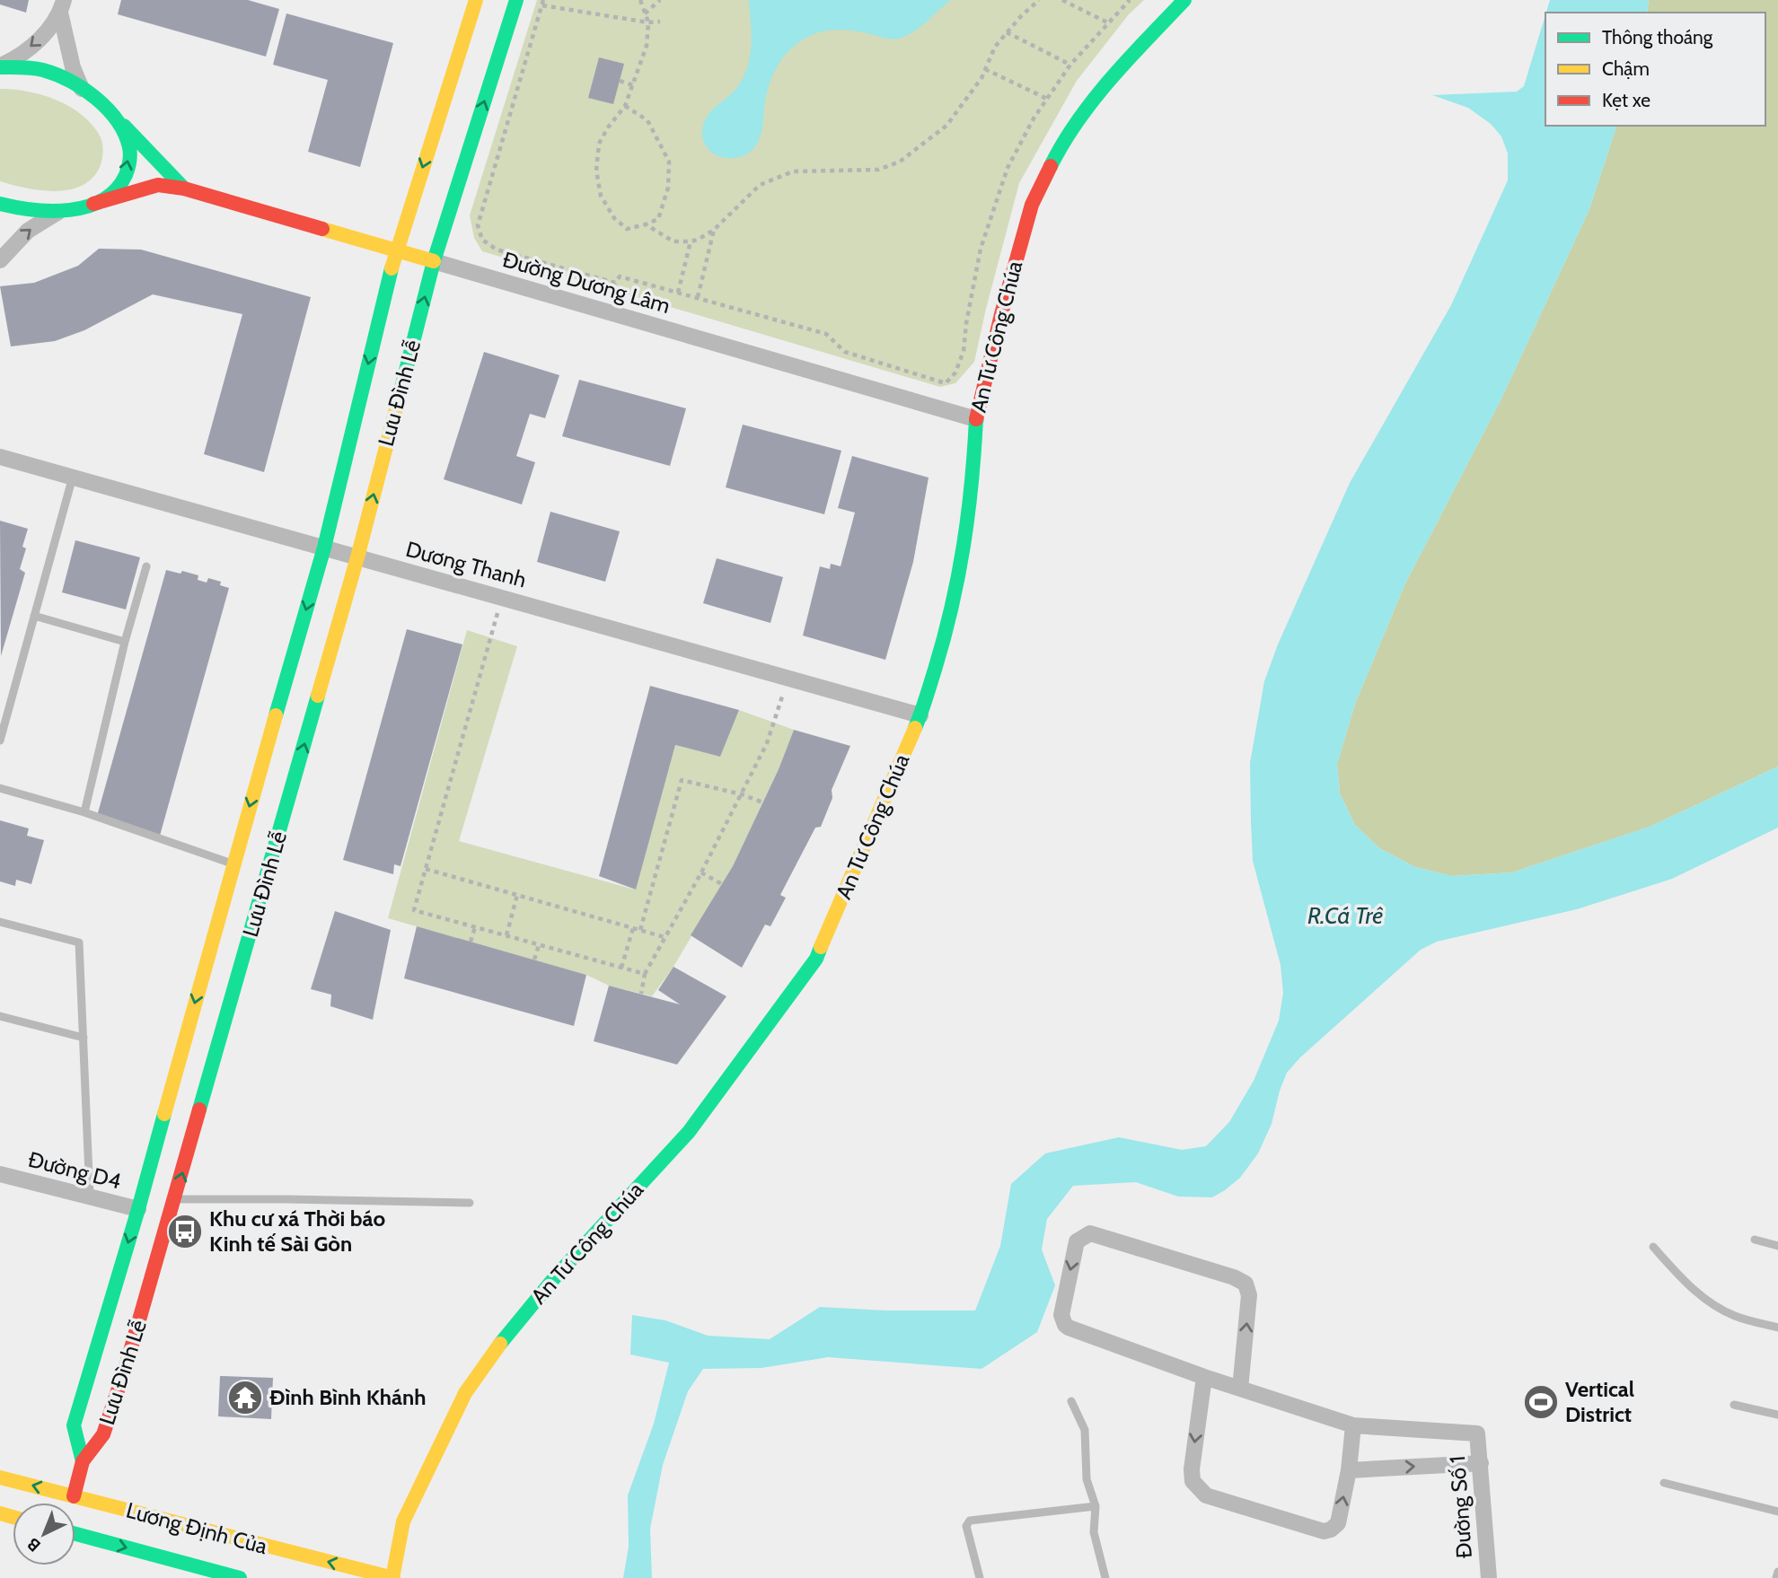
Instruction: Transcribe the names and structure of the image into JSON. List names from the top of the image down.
{
  "streets": {
    "street": [
      "Đường Dương Lâm",
      "An Tư Công Chúa",
      "Lưu Đình Lễ",
      "Dương Thanh",
      "Đường D4",
      "Đường Số 1",
      "Lương Định Của"
    ]
  },
  "crossings": [
    ["Đường Dương Lâm", "An Tư Công Chúa"],
    ["Đường Dương Lâm", "Lưu Đình Lễ"],
    ["An Tư Công Chúa", "Dương Thanh"],
    ["An Tư Công Chúa", "Lương Định Của"],
    ["Lưu Đình Lễ", "Dương Thanh"],
    ["Lưu Đình Lễ", "Đường D4"]
  ],
  "water": ["R.Cá Trê"],
  "places": {
    "bus stop": ["Khu cư xá Thời báo Kinh tế Sài Gòn"],
    "temple": ["Đình Bình Khánh"],
    "sports": ["Vertical District"]
  },
  "legend": ["Thông thoáng", "Chậm", "Kẹt xe"],
  "north": "bottom left"
}
